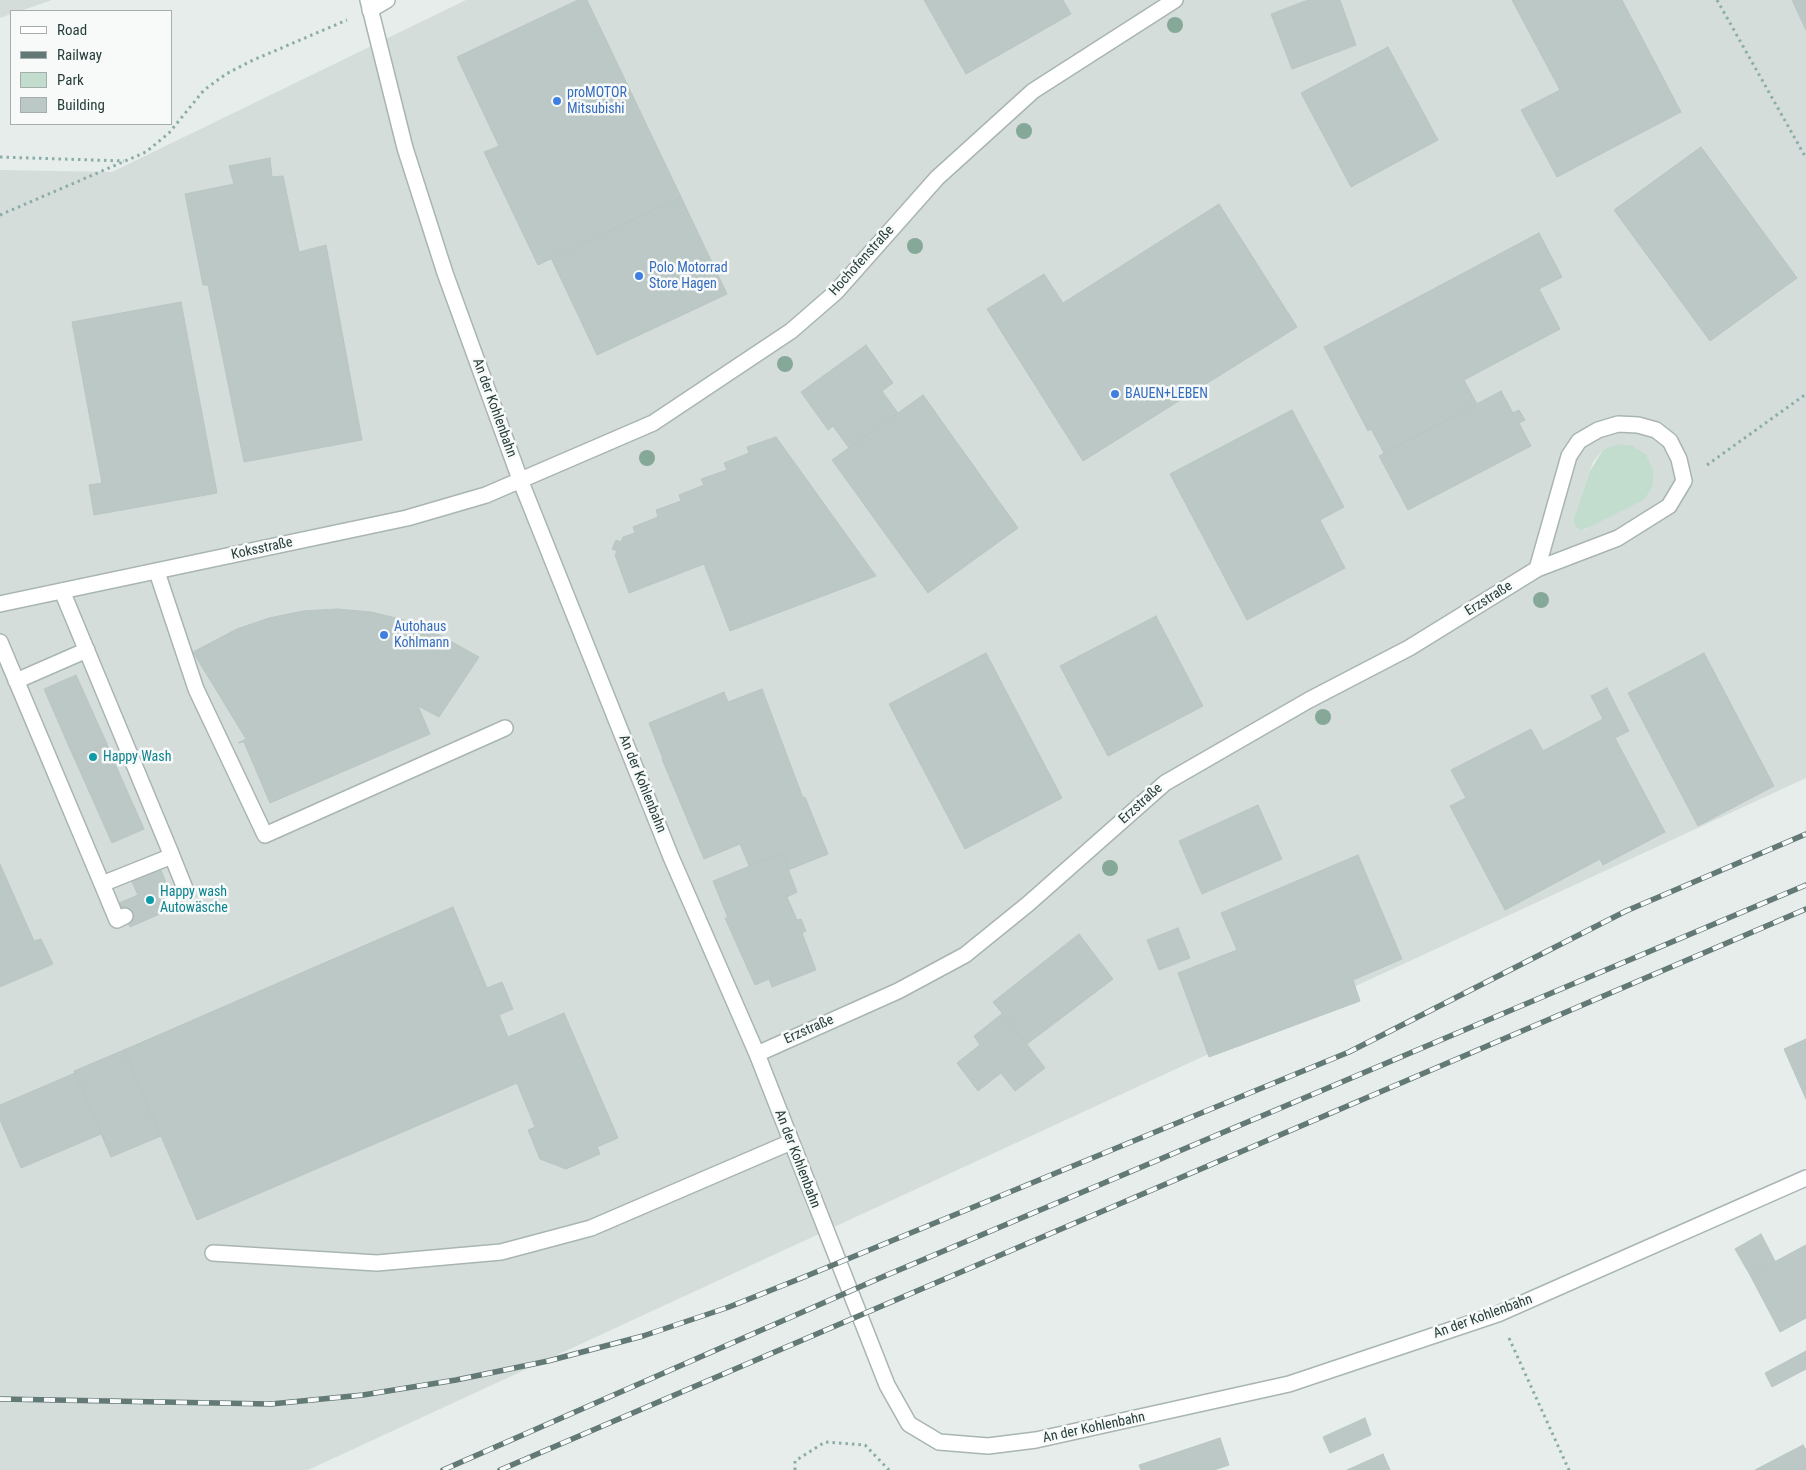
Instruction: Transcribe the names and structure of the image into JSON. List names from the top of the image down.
{
  "streets": {
    "street": [
      "Hochofenstraße",
      "An der Kohlenbahn",
      "Koksstraße",
      "Erzstraße"
    ]
  },
  "crossings": [
    ["Hochofenstraße", "An der Kohlenbahn"],
    ["Hochofenstraße", "Koksstraße"],
    ["An der Kohlenbahn", "Koksstraße"],
    ["An der Kohlenbahn", "Erzstraße"]
  ],
  "places": [
    "proMOTOR Mitsubishi",
    "Polo Motorrad Store Hagen",
    "BAUEN+LEBEN",
    "Autohaus Kohlmann",
    "Happy Wash",
    "Happy wash Autowäsche"
  ],
  "legend": [
    "Road",
    "Railway",
    "Park",
    "Building"
  ]
}
